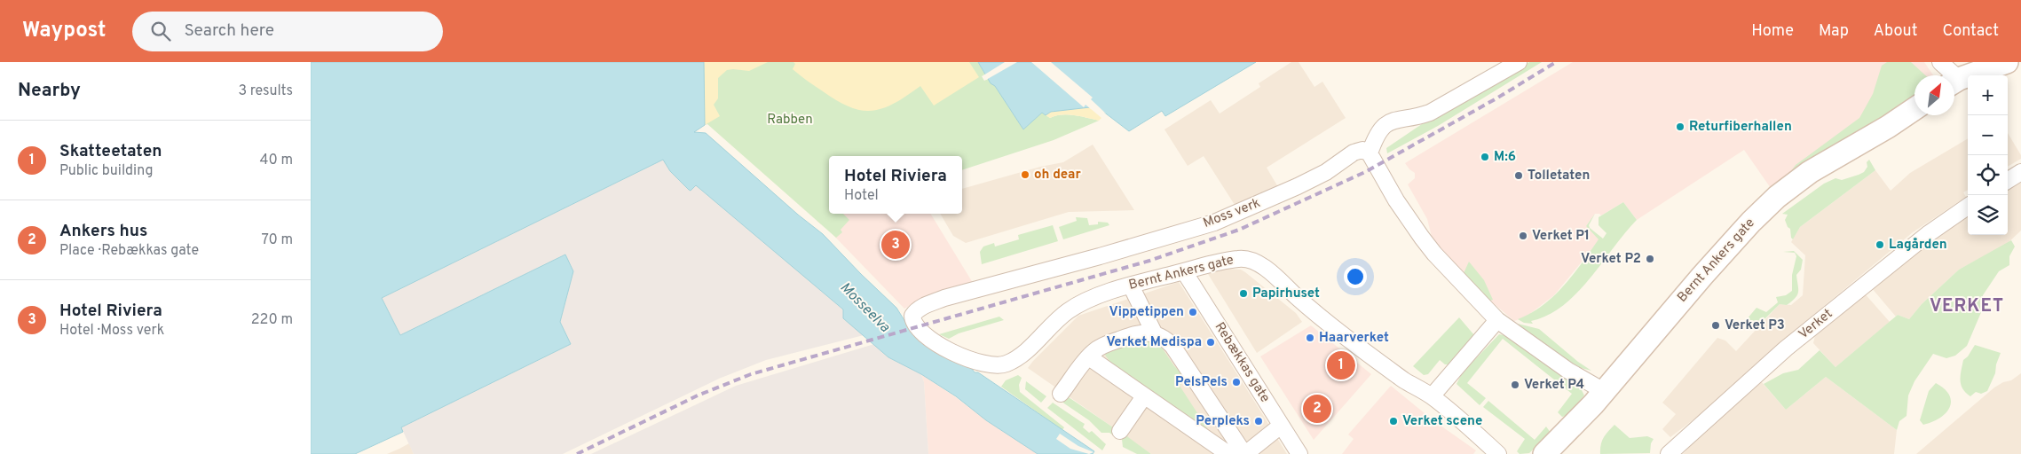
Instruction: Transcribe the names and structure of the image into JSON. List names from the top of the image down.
{
  "streets": {
    "street": [
      "Moss verk",
      "Bernt Ankers gate",
      "Verket",
      "Rebækkas gate"
    ]
  },
  "crossings": [
    ["Moss verk", "Bernt Ankers gate"],
    ["Bernt Ankers gate", "Rebækkas gate"]
  ],
  "districts": ["VERKET"],
  "water": ["Mosseelva"],
  "parks": ["Rabben"],
  "places": [
    "Returfiberhallen",
    "M:6",
    "oh dear",
    "Tolletaten",
    "Verket P1",
    "Lagården",
    "Verket P2",
    "Papirhuset",
    "Vippetippen",
    "Verket P3",
    "Haarverket",
    "Verket Medispa",
    "PelsPels",
    "Verket P4",
    "Perpleks",
    "Verket scene"
  ],
  "north": "top right",
  "page": {
    "header": "Waypost",
    "search": "Search here",
    "nav": [
      "Home",
      "Map",
      "About",
      "Contact"
    ],
    "heading": ["Nearby", "3 results"],
    "map_buttons": ["+", "−"],
    "list": [
      {
        "mark": "1",
        "name": "Skatteetaten",
        "note": "Public building",
        "value": "40 m"
      },
      {
        "mark": "2",
        "name": "Ankers hus",
        "note": "Place · Rebækkas gate",
        "value": "70 m"
      },
      {
        "mark": "3",
        "name": "Hotel Riviera",
        "note": "Hotel · Moss verk",
        "value": "220 m"
      }
    ],
    "popup": ["Hotel Riviera", "Hotel"],
    "pins": ["3", "1", "2"]
  }
}
